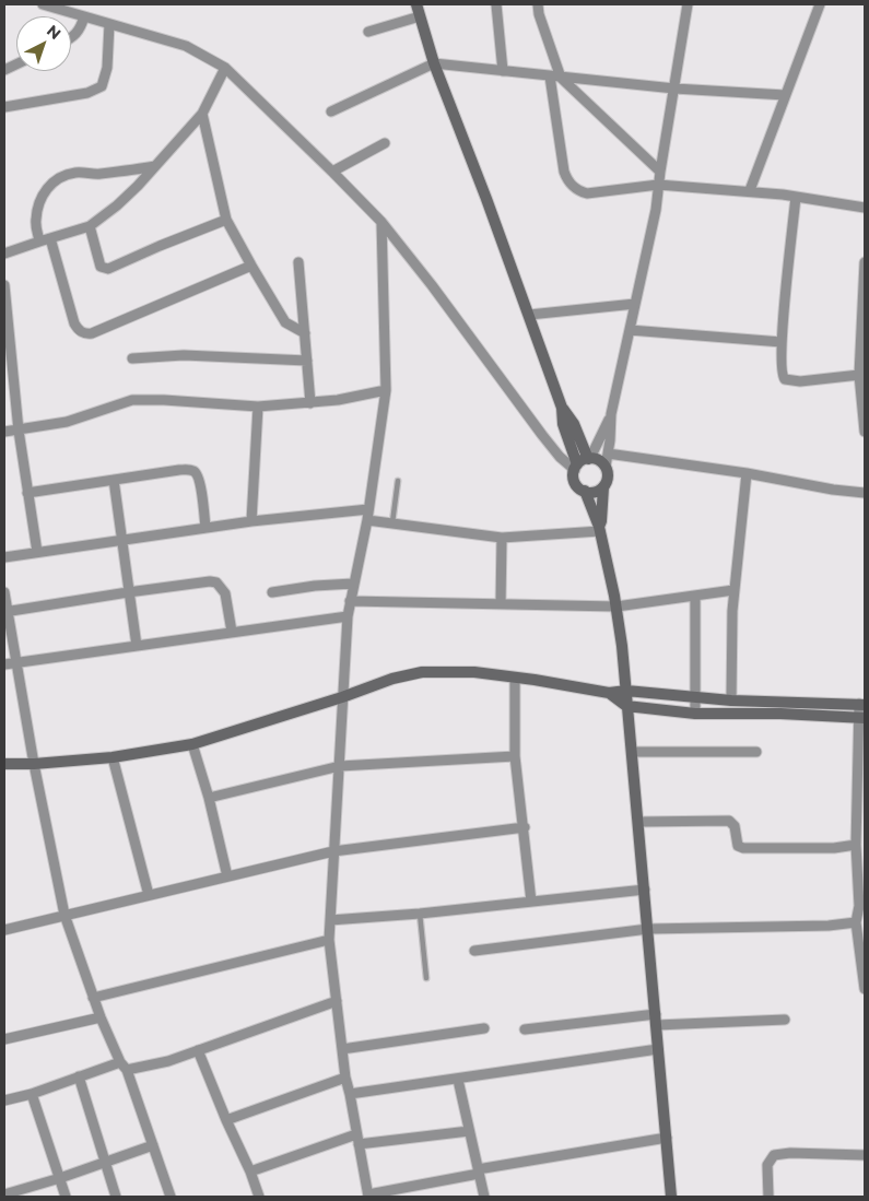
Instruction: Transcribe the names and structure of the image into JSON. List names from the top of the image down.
{
  "north": "top right"
}
